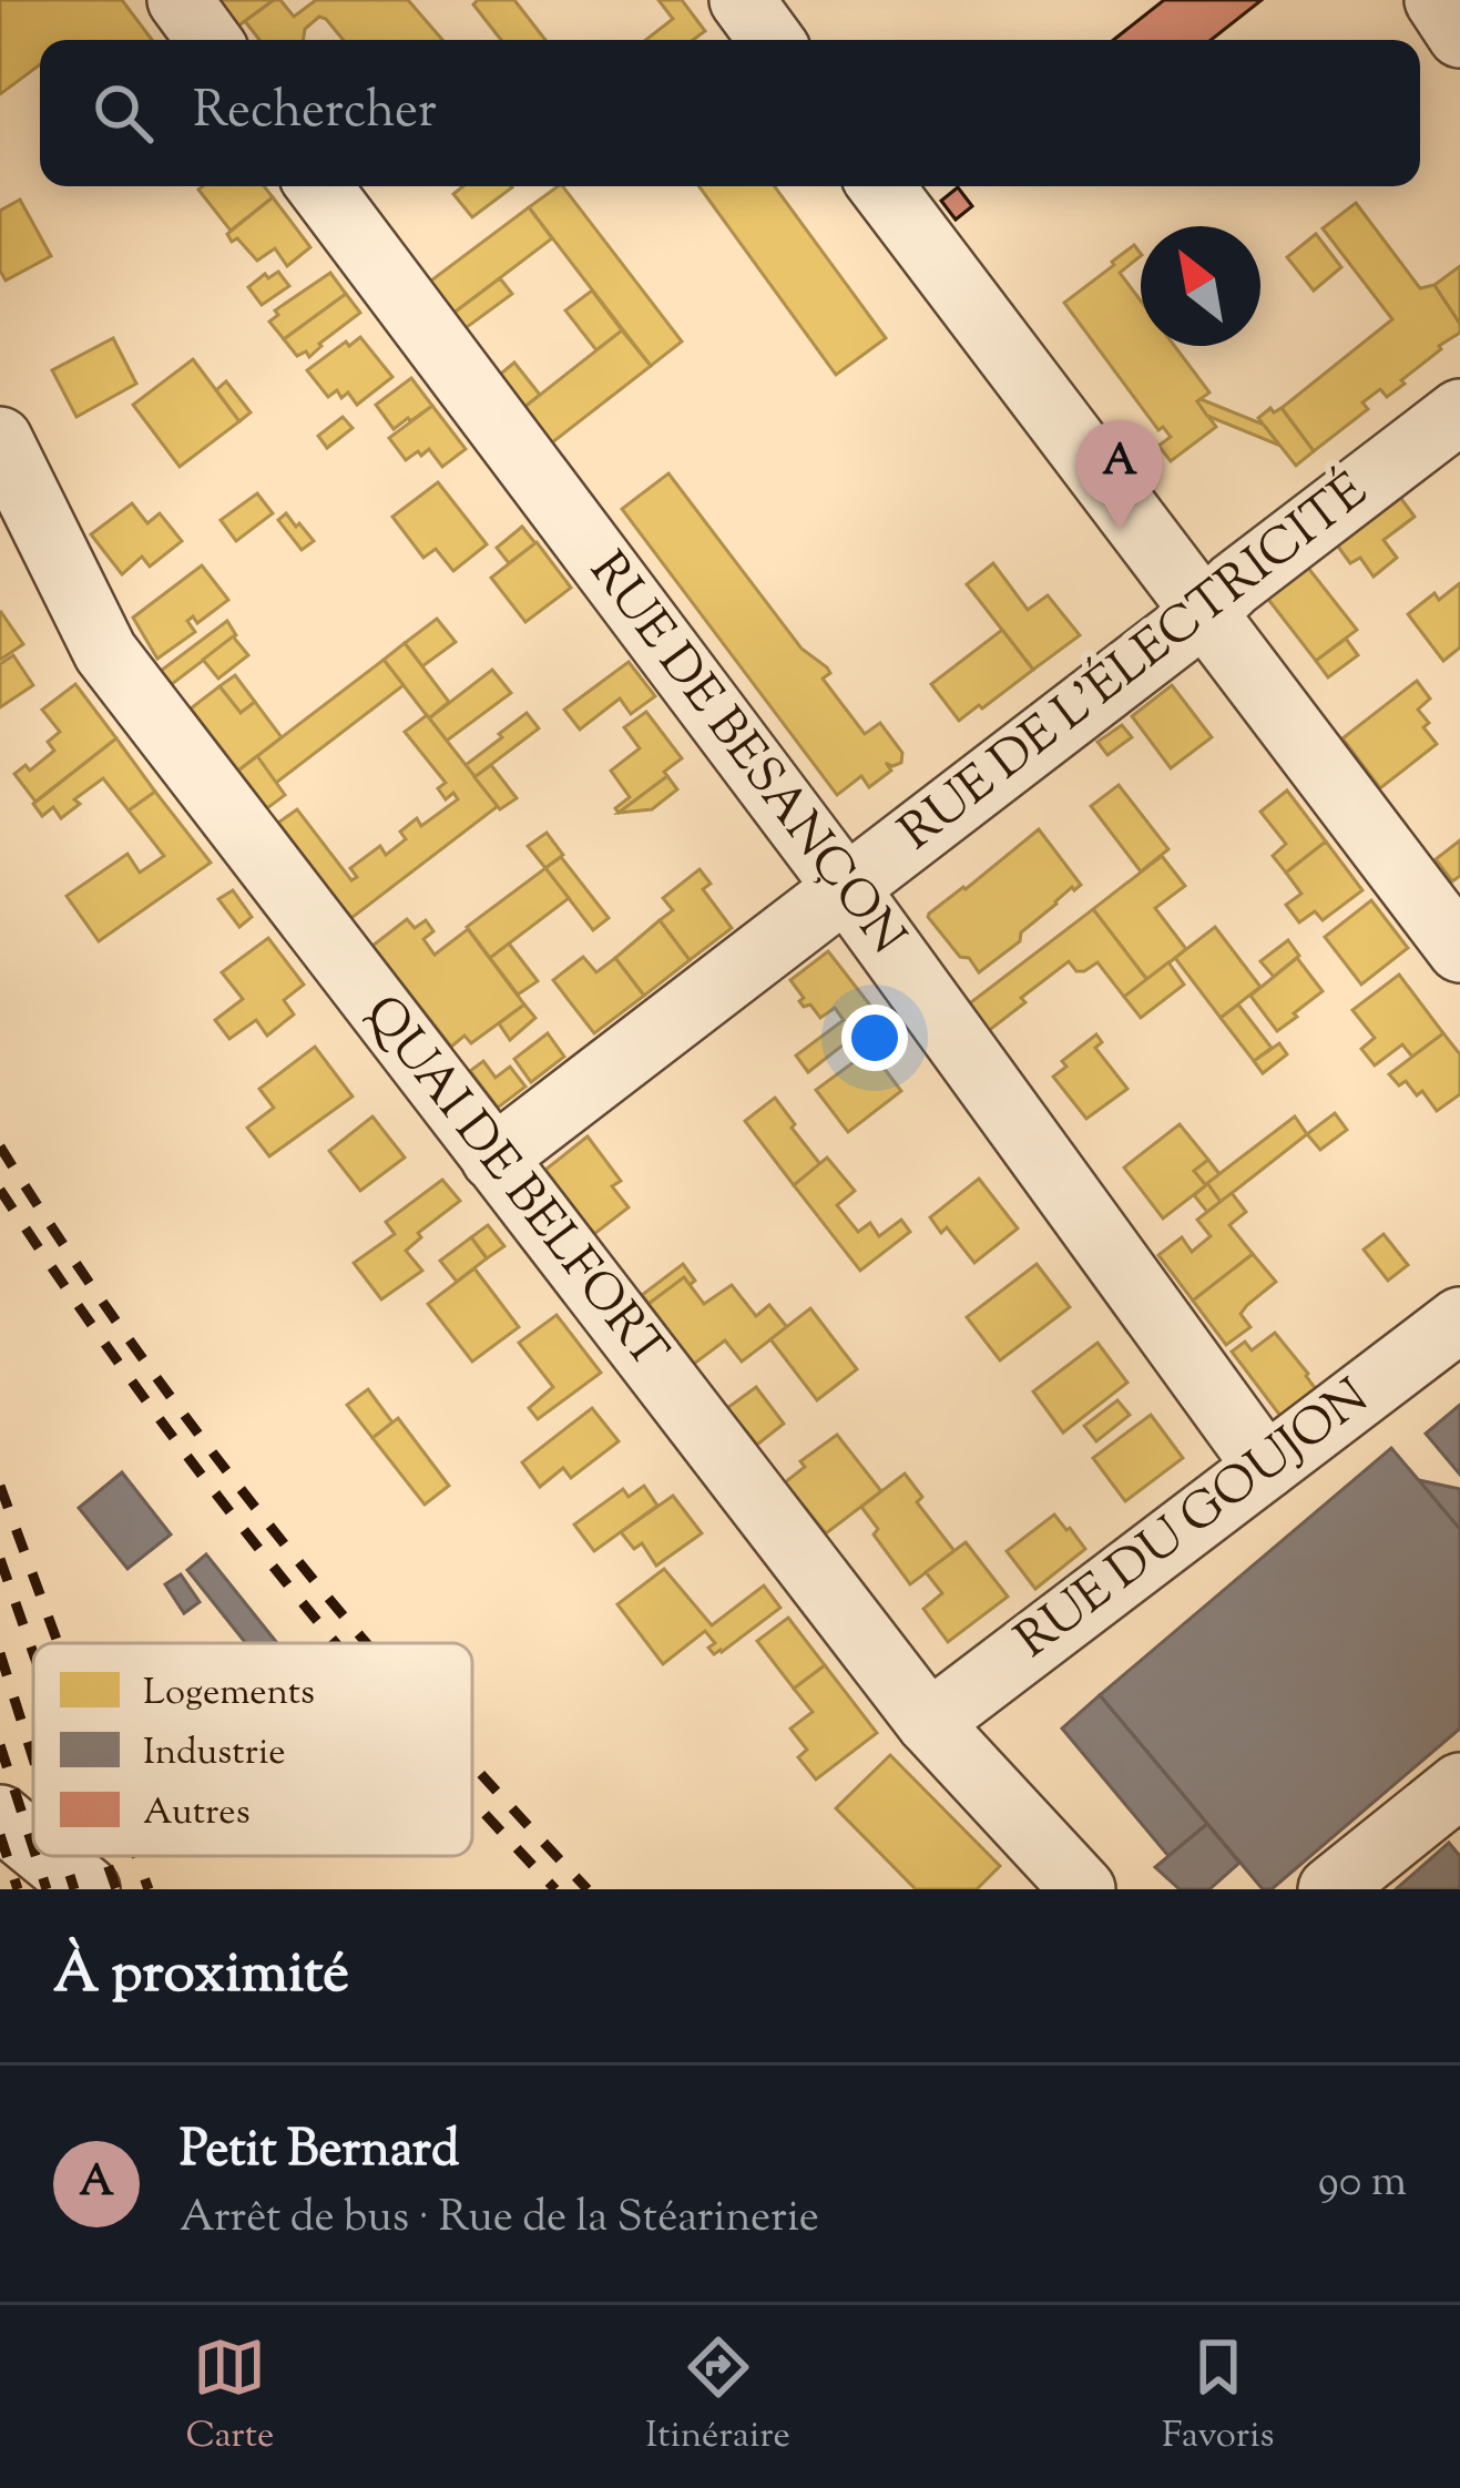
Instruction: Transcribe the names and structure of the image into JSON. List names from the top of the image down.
{
  "streets": {
    "street": [
      "RUE DE L'ÉLECTRICITÉ",
      "RUE DE BESANÇON",
      "QUAI DE BELFORT",
      "RUE DU GOUJON"
    ]
  },
  "crossings": [
    ["RUE DE L'ÉLECTRICITÉ", "RUE DE BESANÇON"],
    ["RUE DE L'ÉLECTRICITÉ", "QUAI DE BELFORT"],
    ["RUE DE BESANÇON", "RUE DU GOUJON"],
    ["QUAI DE BELFORT", "RUE DU GOUJON"]
  ],
  "legend": ["Logements", "Industrie", "Autres"],
  "north": "top left",
  "page": {
    "search": "Rechercher",
    "pins": "A",
    "heading": "À proximité",
    "list": [
      {
        "mark": "A",
        "name": "Petit Bernard",
        "note": "Arrêt de bus · Rue de la Stéarinerie",
        "value": "90 m"
      }
    ],
    "nav": ["Carte", "Itinéraire", "Favoris"]
  }
}
